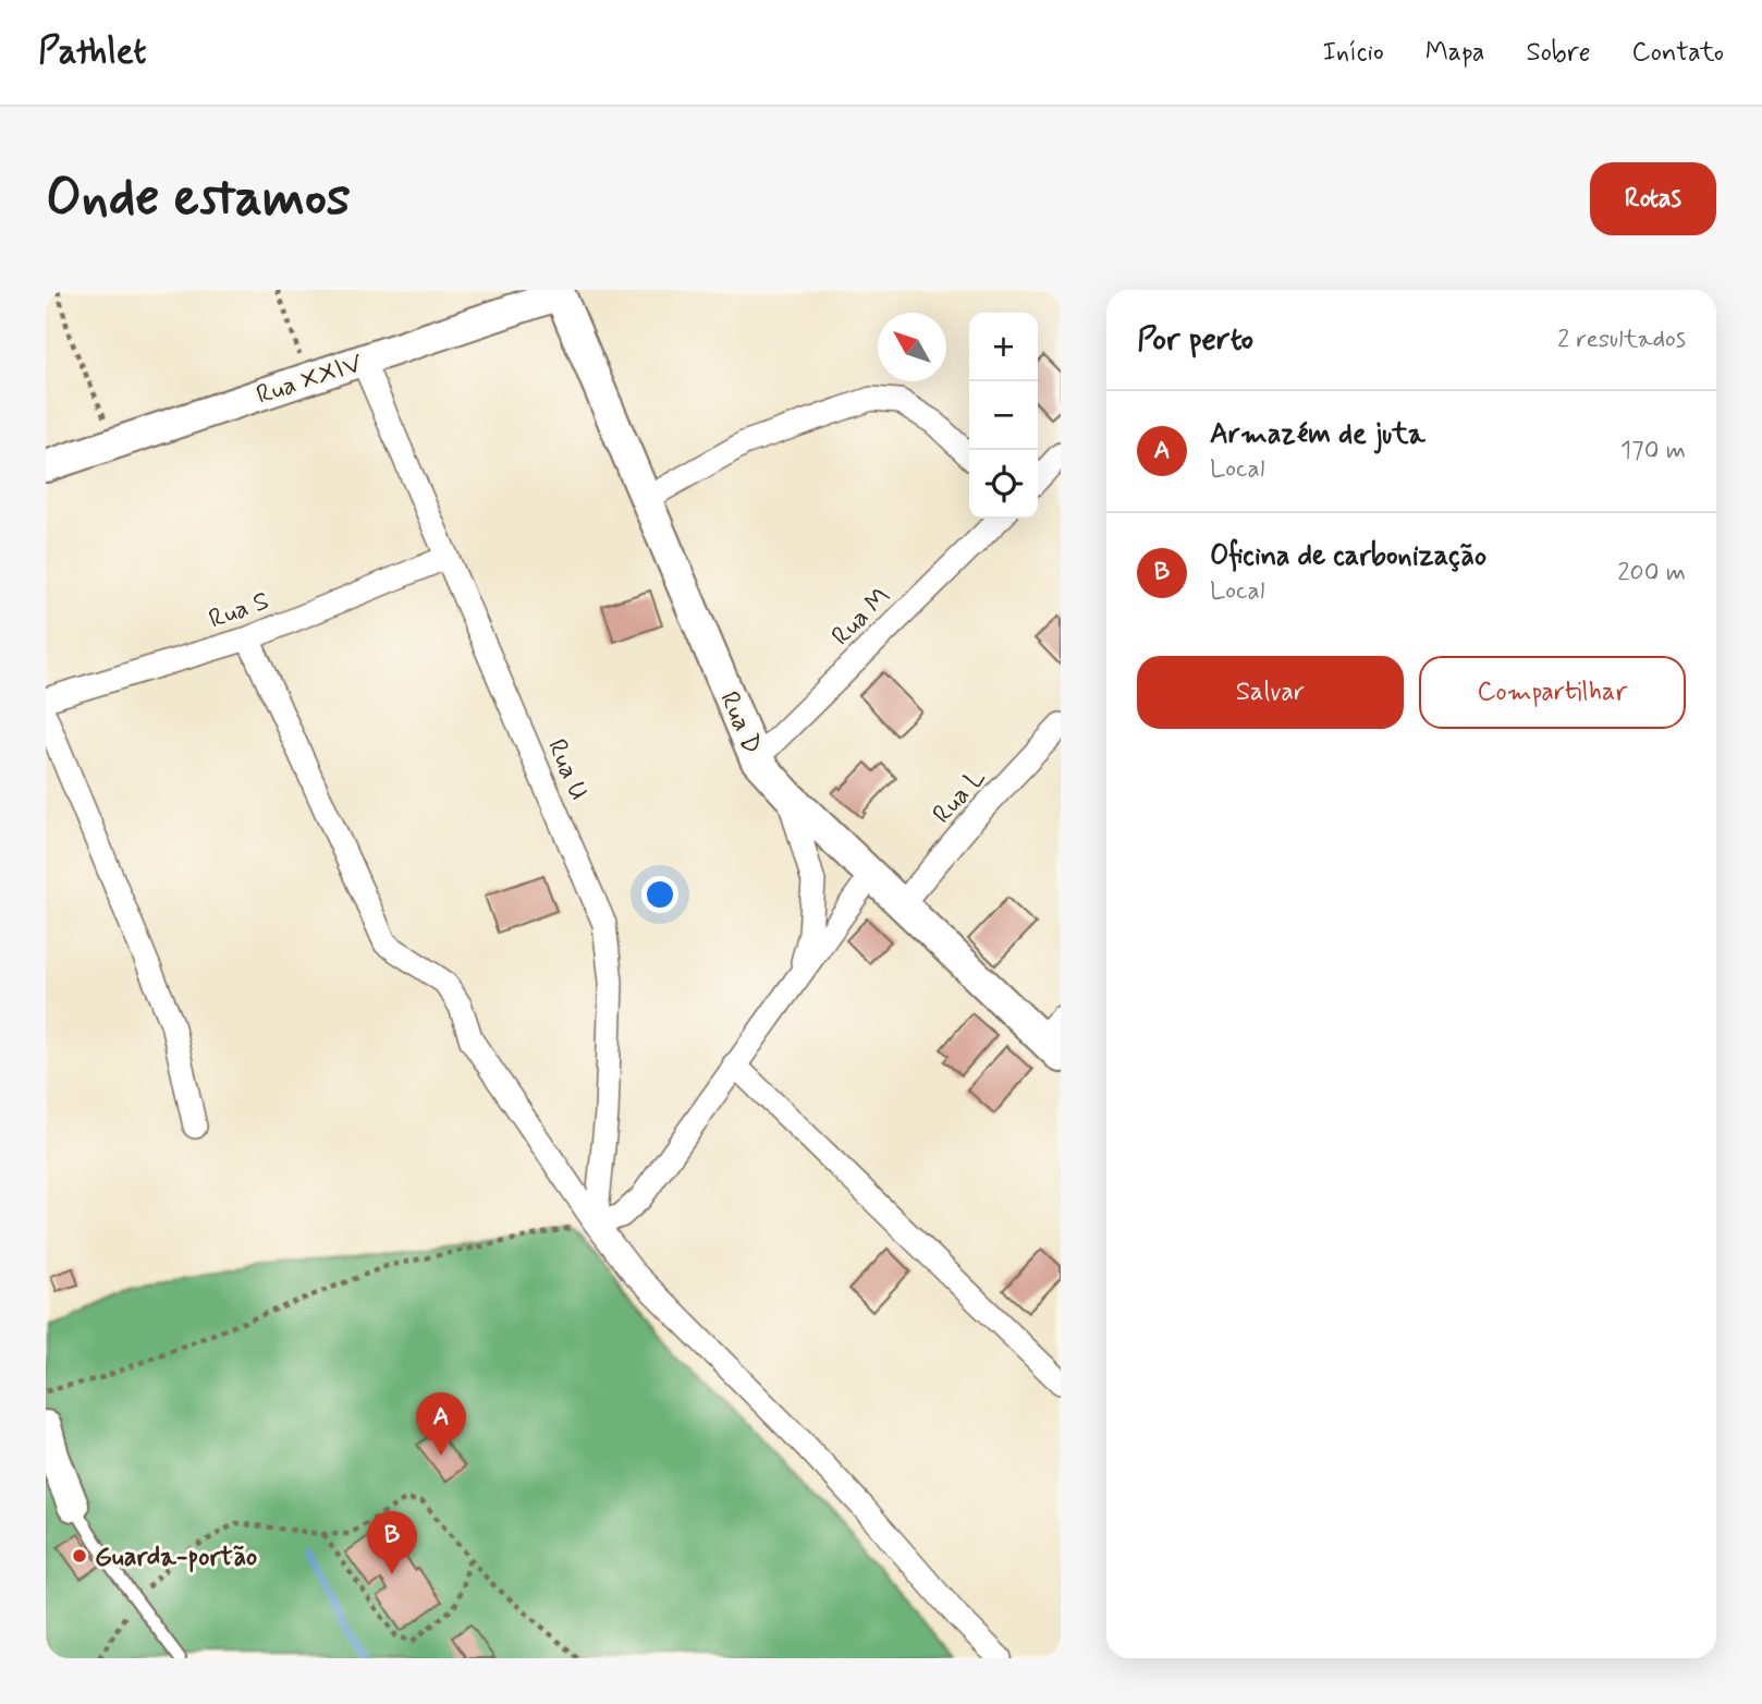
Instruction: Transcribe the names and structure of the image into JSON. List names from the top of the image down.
{
  "streets": {
    "street": [
      "Rua XXIV",
      "Rua S",
      "Rua M",
      "Rua D",
      "Rua U",
      "Rua L"
    ]
  },
  "crossings": [
    ["Rua XXIV", "Rua D"],
    ["Rua XXIV", "Rua U"],
    ["Rua S", "Rua U"],
    ["Rua M", "Rua D"],
    ["Rua D", "Rua L"]
  ],
  "places": ["Guarda-portão"],
  "north": "top left",
  "page": {
    "header": "Pathlet",
    "nav": [
      "Início",
      "Mapa",
      "Sobre",
      "Contato"
    ],
    "buttons": [
      "Rotas",
      ["Salvar", "Compartilhar"]
    ],
    "title": "Onde estamos",
    "heading": ["Por perto", "2 resultados"],
    "map_buttons": ["+", "−"],
    "list": [
      {
        "mark": "A",
        "name": "Armazém de juta",
        "note": "Local",
        "value": "170 m"
      },
      {
        "mark": "B",
        "name": "Oficina de carbonização",
        "note": "Local",
        "value": "200 m"
      }
    ],
    "pins": ["A", "B"]
  }
}
